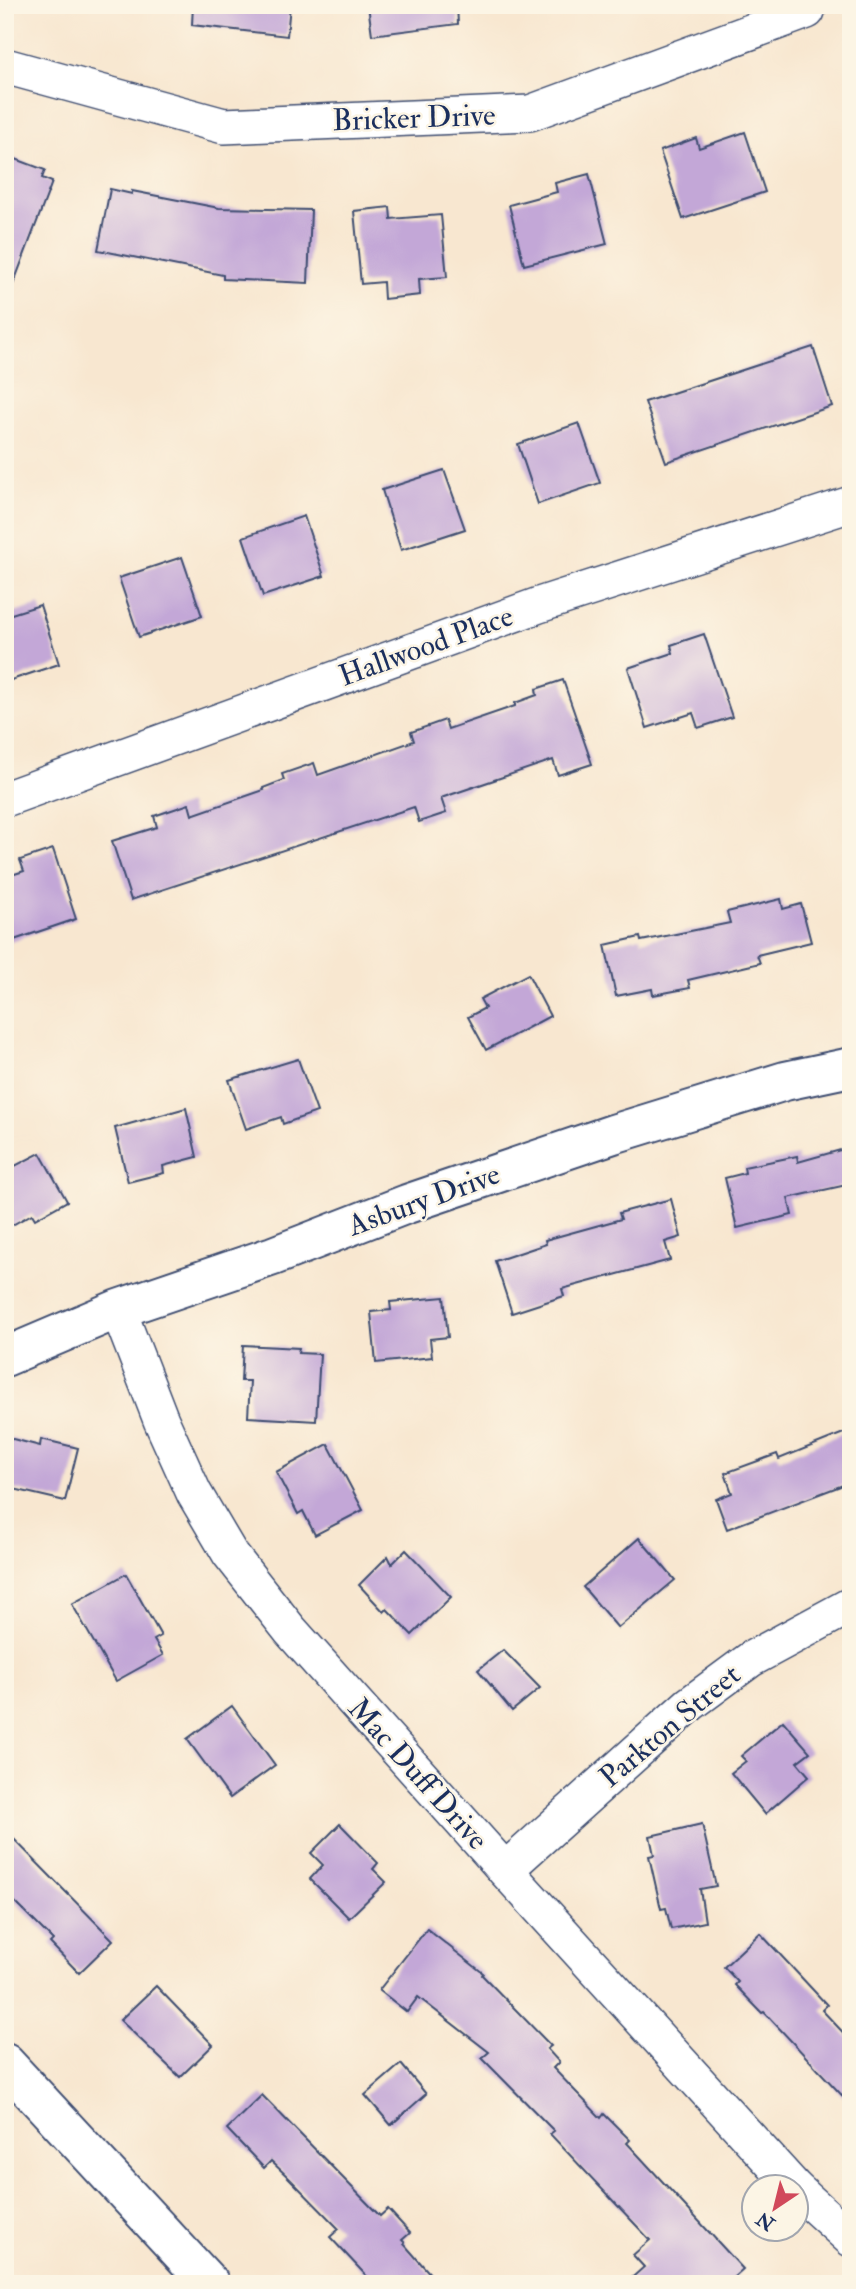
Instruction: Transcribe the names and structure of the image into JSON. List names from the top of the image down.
{
  "streets": {
    "street": [
      "Bricker Drive",
      "Hallwood Place",
      "Asbury Drive",
      "Parkton Street",
      "Mac Duff Drive"
    ]
  },
  "crossings": [
    ["Asbury Drive", "Mac Duff Drive"],
    ["Parkton Street", "Mac Duff Drive"]
  ],
  "north": "bottom left"
}
